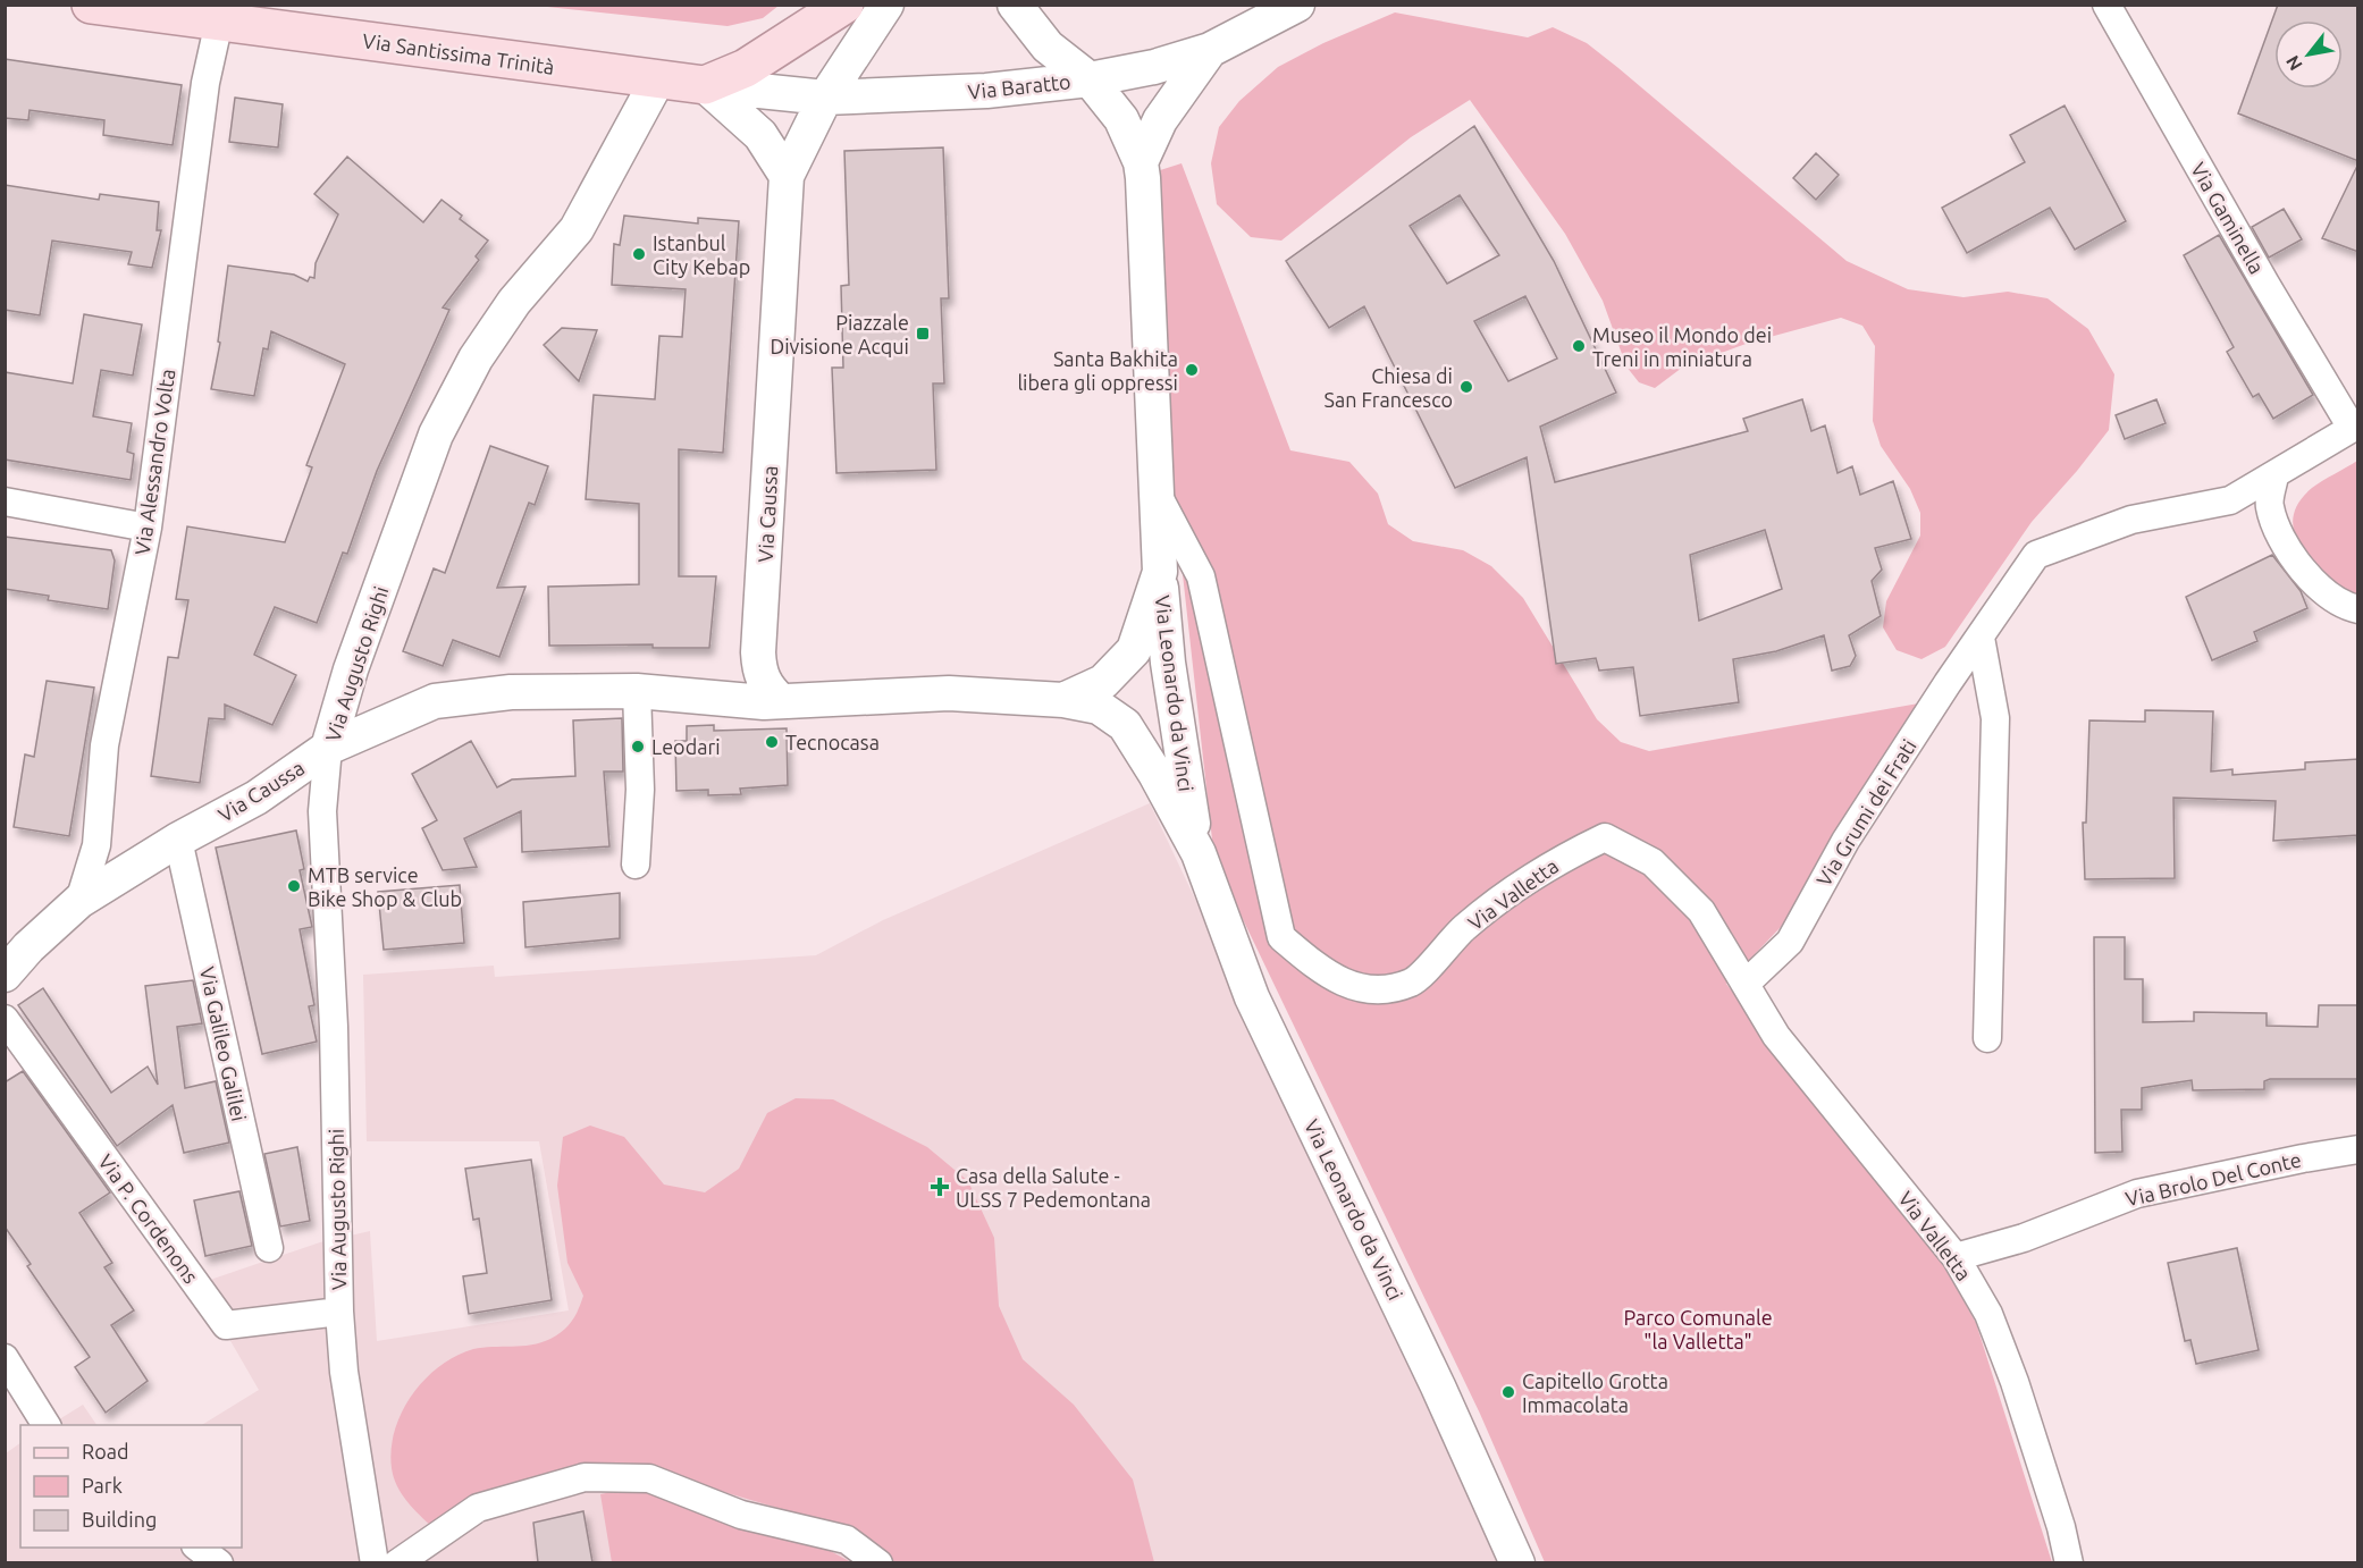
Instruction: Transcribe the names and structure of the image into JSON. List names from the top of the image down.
{
  "streets": {
    "main road": ["Via Santissima Trinità"],
    "street": [
      "Via Baratto",
      "Via Gaminella",
      "Via Alessandro Volta",
      "Via Caussa",
      "Via Augusto Righi",
      "Via Leonardo da Vinci",
      "Via Grumi dei Frati",
      "Via Valletta",
      "Via Galileo Galilei",
      "Via Brolo Del Conte",
      "Via P. Cordenons"
    ]
  },
  "crossings": [
    ["Via Santissima Trinità", "Via Baratto"],
    ["Via Santissima Trinità", "Via Alessandro Volta"],
    ["Via Santissima Trinità", "Via Caussa"],
    ["Via Santissima Trinità", "Via Augusto Righi"],
    ["Via Baratto", "Via Caussa"],
    ["Via Gaminella", "Via Grumi dei Frati"],
    ["Via Alessandro Volta", "Via Caussa"],
    ["Via Caussa", "Via Augusto Righi"],
    ["Via Caussa", "Via Galileo Galilei"],
    ["Via Augusto Righi", "Via P. Cordenons"],
    ["Via Grumi dei Frati", "Via Valletta"],
    ["Via Valletta", "Via Brolo Del Conte"]
  ],
  "parks": ["Parco Comunale \"la Valletta\""],
  "places": {
    "other": [
      "Istanbul City Kebap",
      "Museo il Mondo dei Treni in miniatura",
      "Santa Bakhita libera gli oppressi",
      "Chiesa di San Francesco",
      "Tecnocasa",
      "Leodari",
      "MTB service Bike Shop & Club",
      "Capitello Grotta Immacolata"
    ],
    "transit": ["Piazzale Divisione Acqui"],
    "health": ["Casa della Salute - ULSS 7 Pedemontana"]
  },
  "legend": ["Road", "Park", "Building"],
  "north": "bottom left"
}
